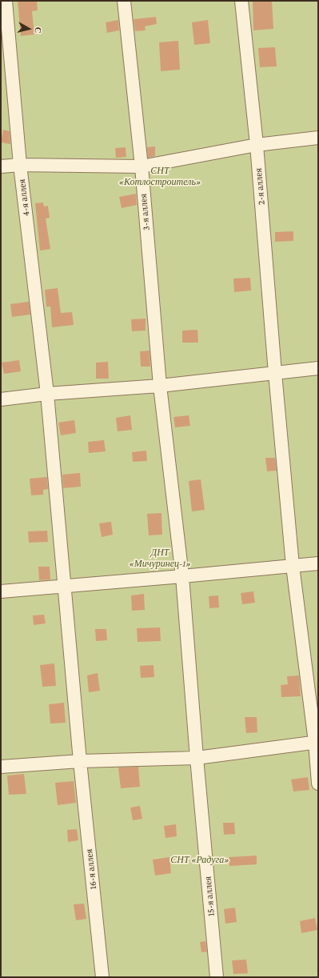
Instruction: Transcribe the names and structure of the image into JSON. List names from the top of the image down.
{
  "streets": {
    "street": [
      "2-я аллея",
      "4-я аллея",
      "3-я аллея",
      "16-я аллея",
      "15-я аллея"
    ]
  },
  "crossings": [
    ["4-я аллея", "16-я аллея"],
    ["3-я аллея", "15-я аллея"]
  ],
  "parks": ["СНТ «Котлостроитель»", "ДНТ «Мичуринец-1»", "СНТ «Радуга»"],
  "north": "right"
}
